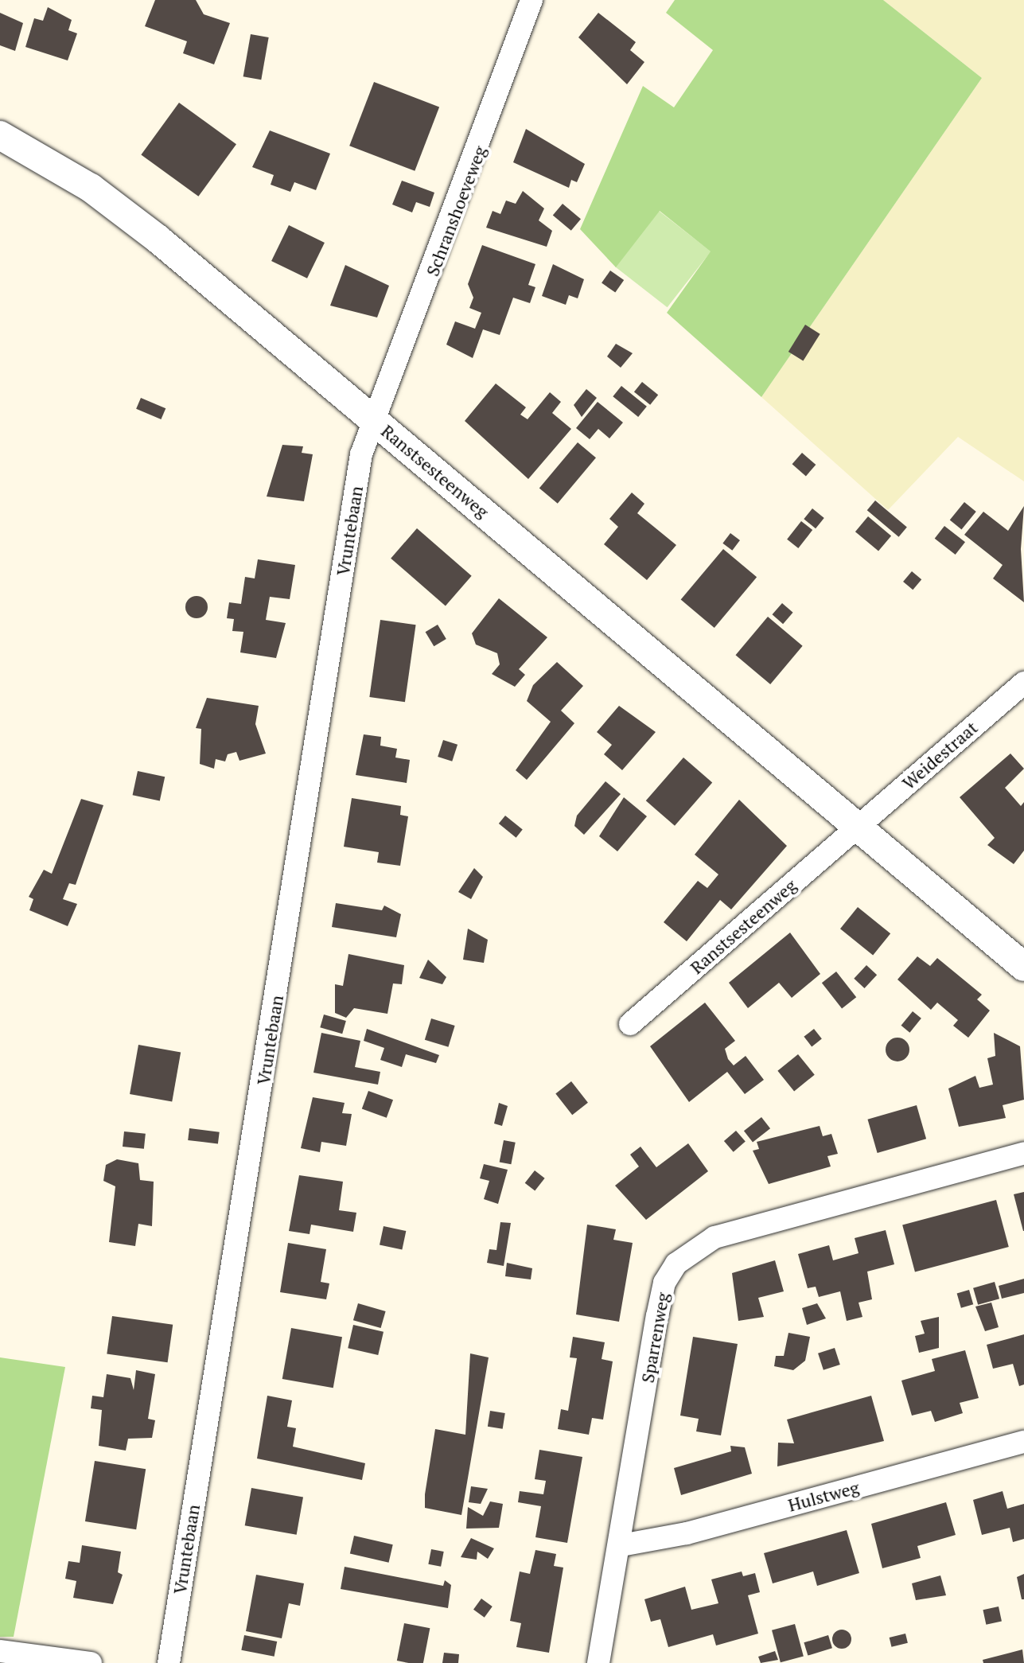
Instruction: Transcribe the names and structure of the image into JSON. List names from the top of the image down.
{
  "streets": {
    "street": [
      "Schranshoeveweg",
      "Ranstsesteenweg",
      "Vruntebaan",
      "Weidestraat",
      "Sparrenweg",
      "Hulstweg"
    ]
  },
  "crossings": [
    ["Schranshoeveweg", "Ranstsesteenweg"],
    ["Schranshoeveweg", "Vruntebaan"],
    ["Ranstsesteenweg", "Vruntebaan"],
    ["Ranstsesteenweg", "Weidestraat"],
    ["Sparrenweg", "Hulstweg"]
  ]
}
